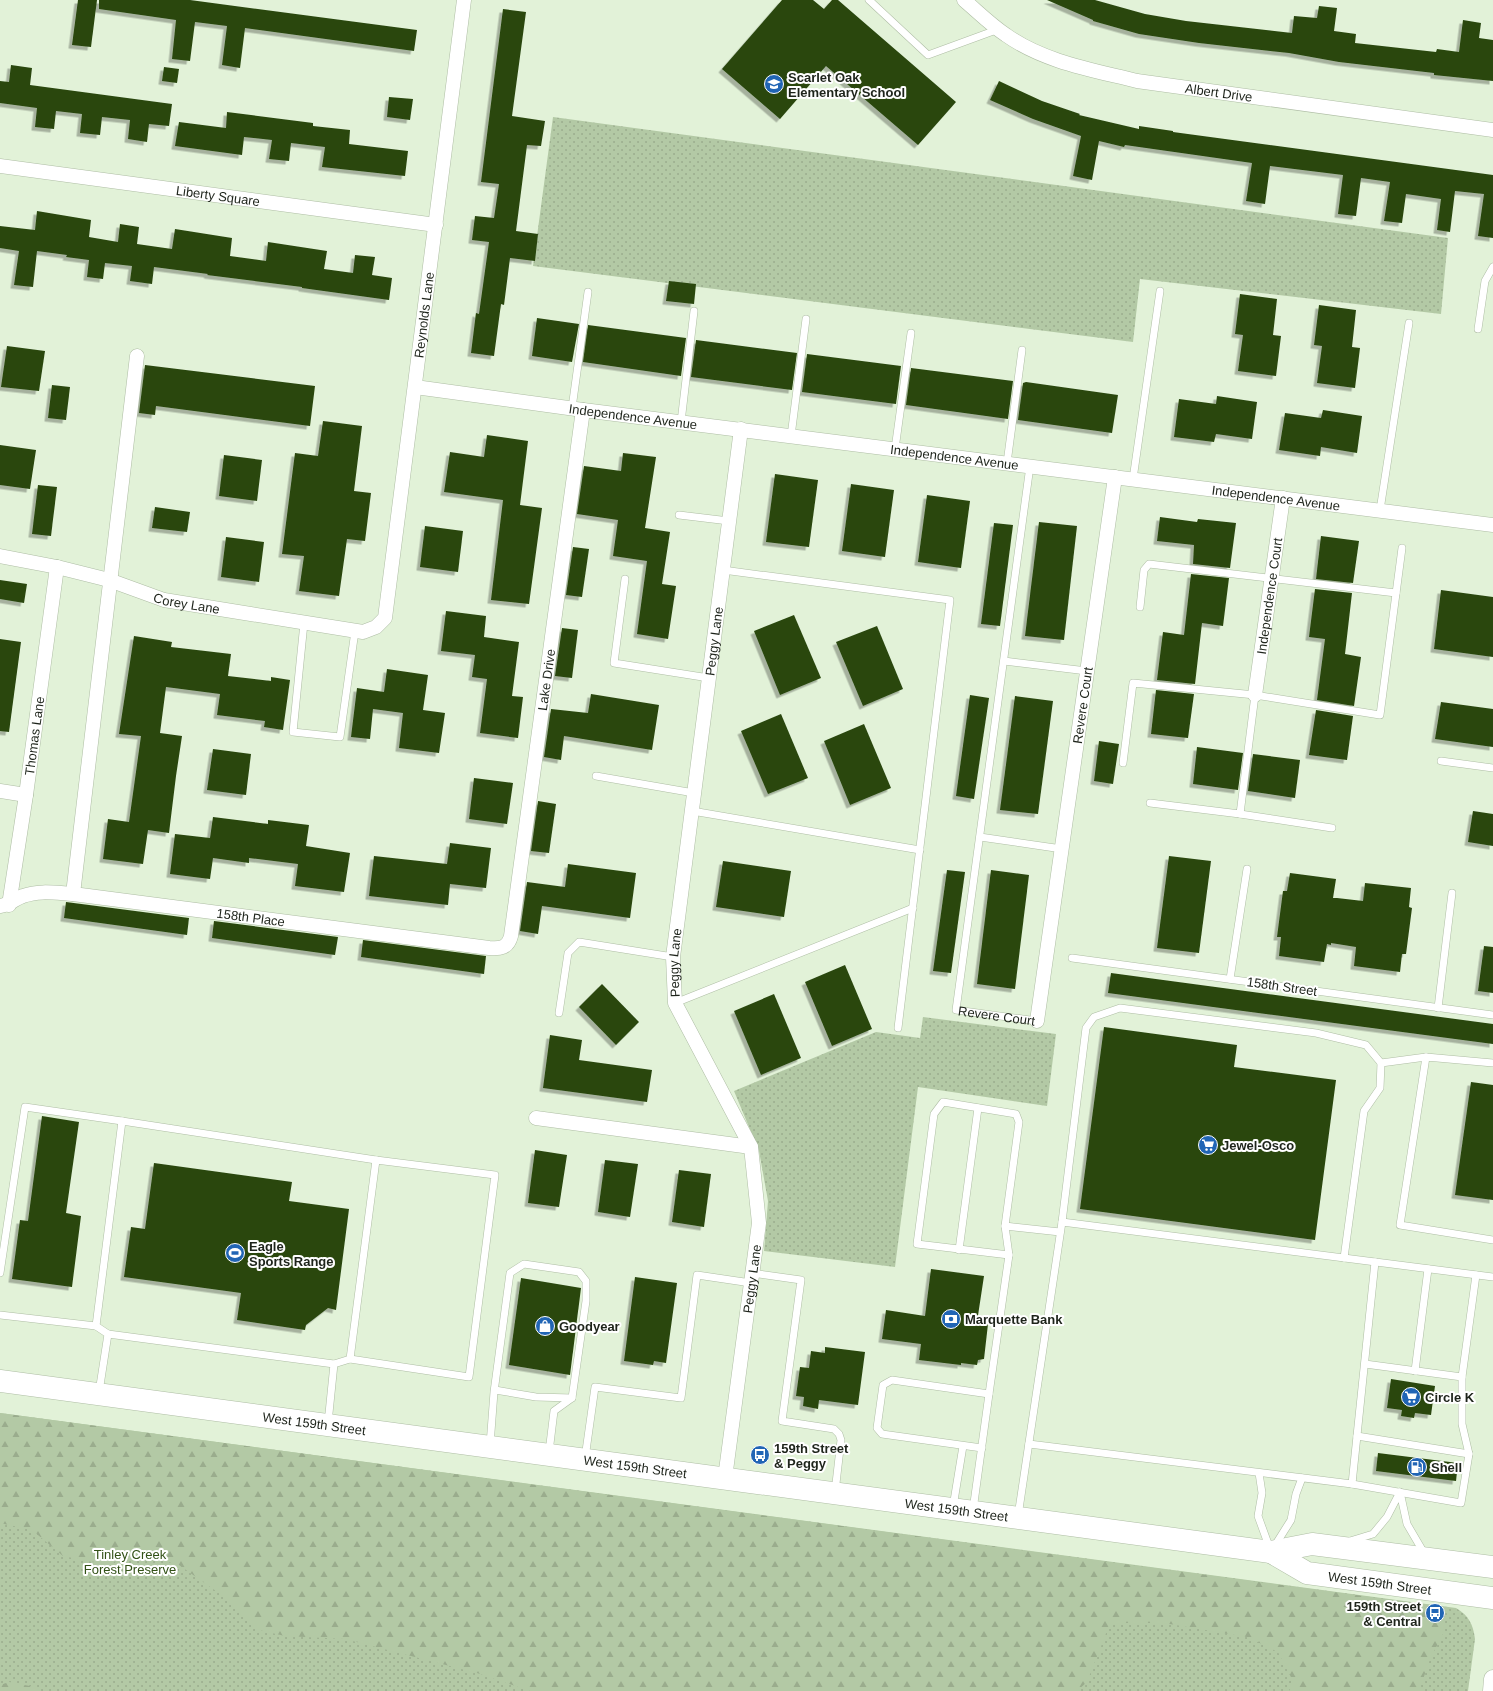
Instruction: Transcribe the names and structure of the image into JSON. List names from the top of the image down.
{
  "streets": {
    "main road": ["West 159th Street"],
    "street": [
      "Albert Drive",
      "Liberty Square",
      "Reynolds Lane",
      "Independence Avenue",
      "Independence Court",
      "Corey Lane",
      "Peggy Lane",
      "Lake Drive",
      "Revere Court",
      "Thomas Lane",
      "158th Place"
    ],
    "lane": ["158th Street"]
  },
  "crossings": [
    ["Liberty Square", "Reynolds Lane"],
    ["Reynolds Lane", "Independence Avenue"],
    ["Reynolds Lane", "Corey Lane"],
    ["Independence Avenue", "Independence Court"],
    ["Independence Avenue", "Peggy Lane"],
    ["Independence Avenue", "Lake Drive"],
    ["Independence Avenue", "Revere Court"],
    ["Corey Lane", "Thomas Lane"],
    ["Peggy Lane", "West 159th Street"],
    ["Lake Drive", "158th Place"],
    ["Thomas Lane", "158th Place"]
  ],
  "parks": ["Tinley Creek Forest Preserve"],
  "places": {
    "school or university": ["Scarlet Oak Elementary School"],
    "supermarket": ["Jewel-Osco", "Circle K"],
    "sports": ["Eagle Sports Range"],
    "bank": ["Marquette Bank"],
    "shop": ["Goodyear"],
    "bus stop": ["159th Street & Peggy", "159th Street & Central"],
    "fuel station": ["Shell"]
  }
}
